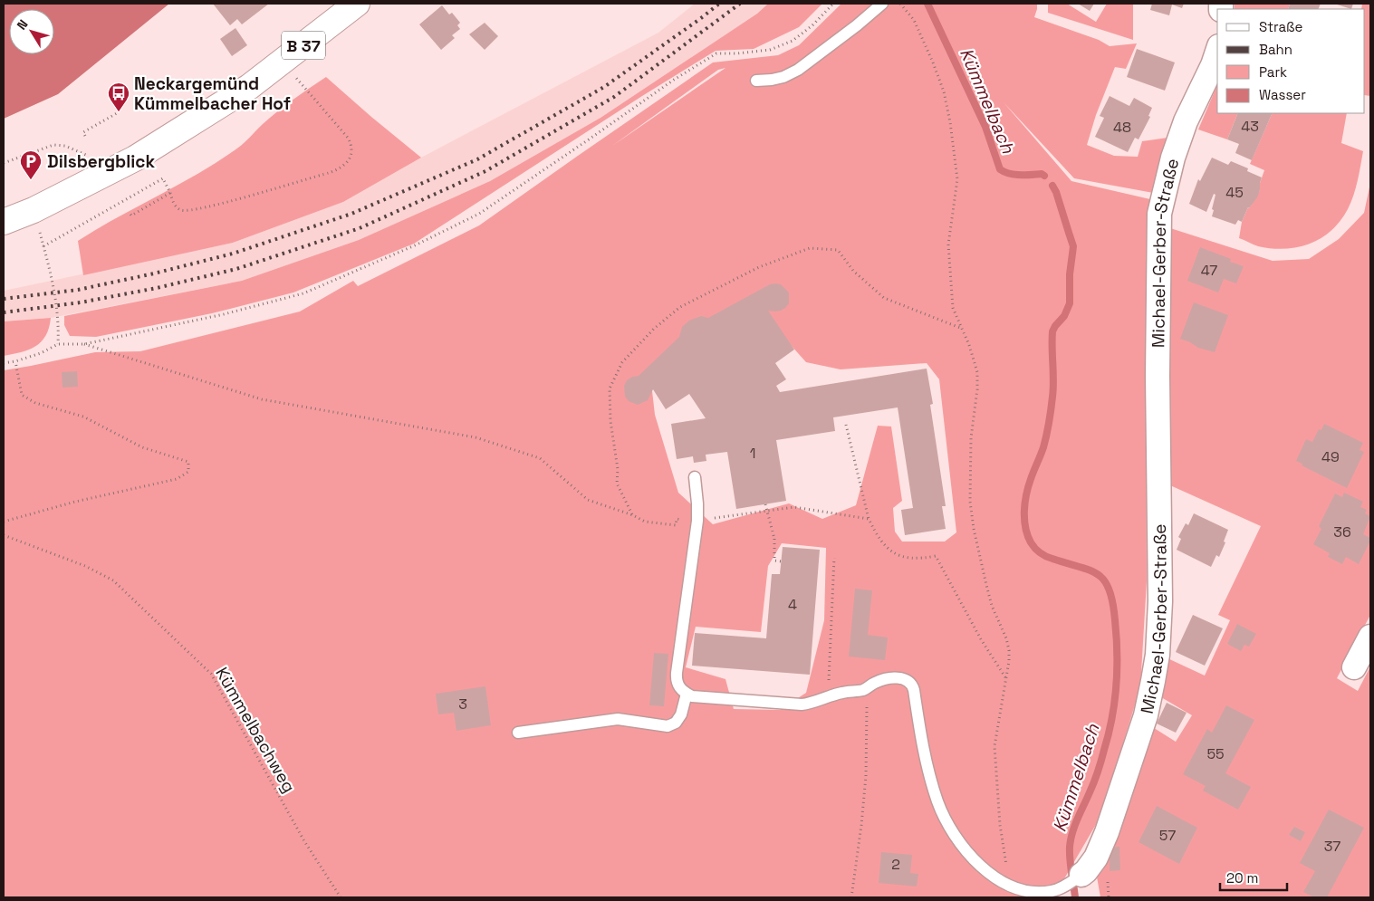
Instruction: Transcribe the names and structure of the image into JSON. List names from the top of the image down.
{
  "streets": {
    "main road": ["B 37"],
    "street": ["Michael-Gerber-Straße"],
    "path": ["Kümmelbachweg"]
  },
  "water": ["Kümmelbach"],
  "places": {
    "bus stop": ["Neckargemünd Kümmelbacher Hof"],
    "parking": ["Dilsbergblick"]
  },
  "house_numbers": [
    "43",
    "48",
    "45",
    "47",
    "1",
    "49",
    "36",
    "4",
    "3",
    "55",
    "57",
    "37",
    "2"
  ],
  "legend": [
    "Straße",
    "Bahn",
    "Park",
    "Wasser"
  ],
  "scale_bar": "20 m",
  "north": "top left"
}
